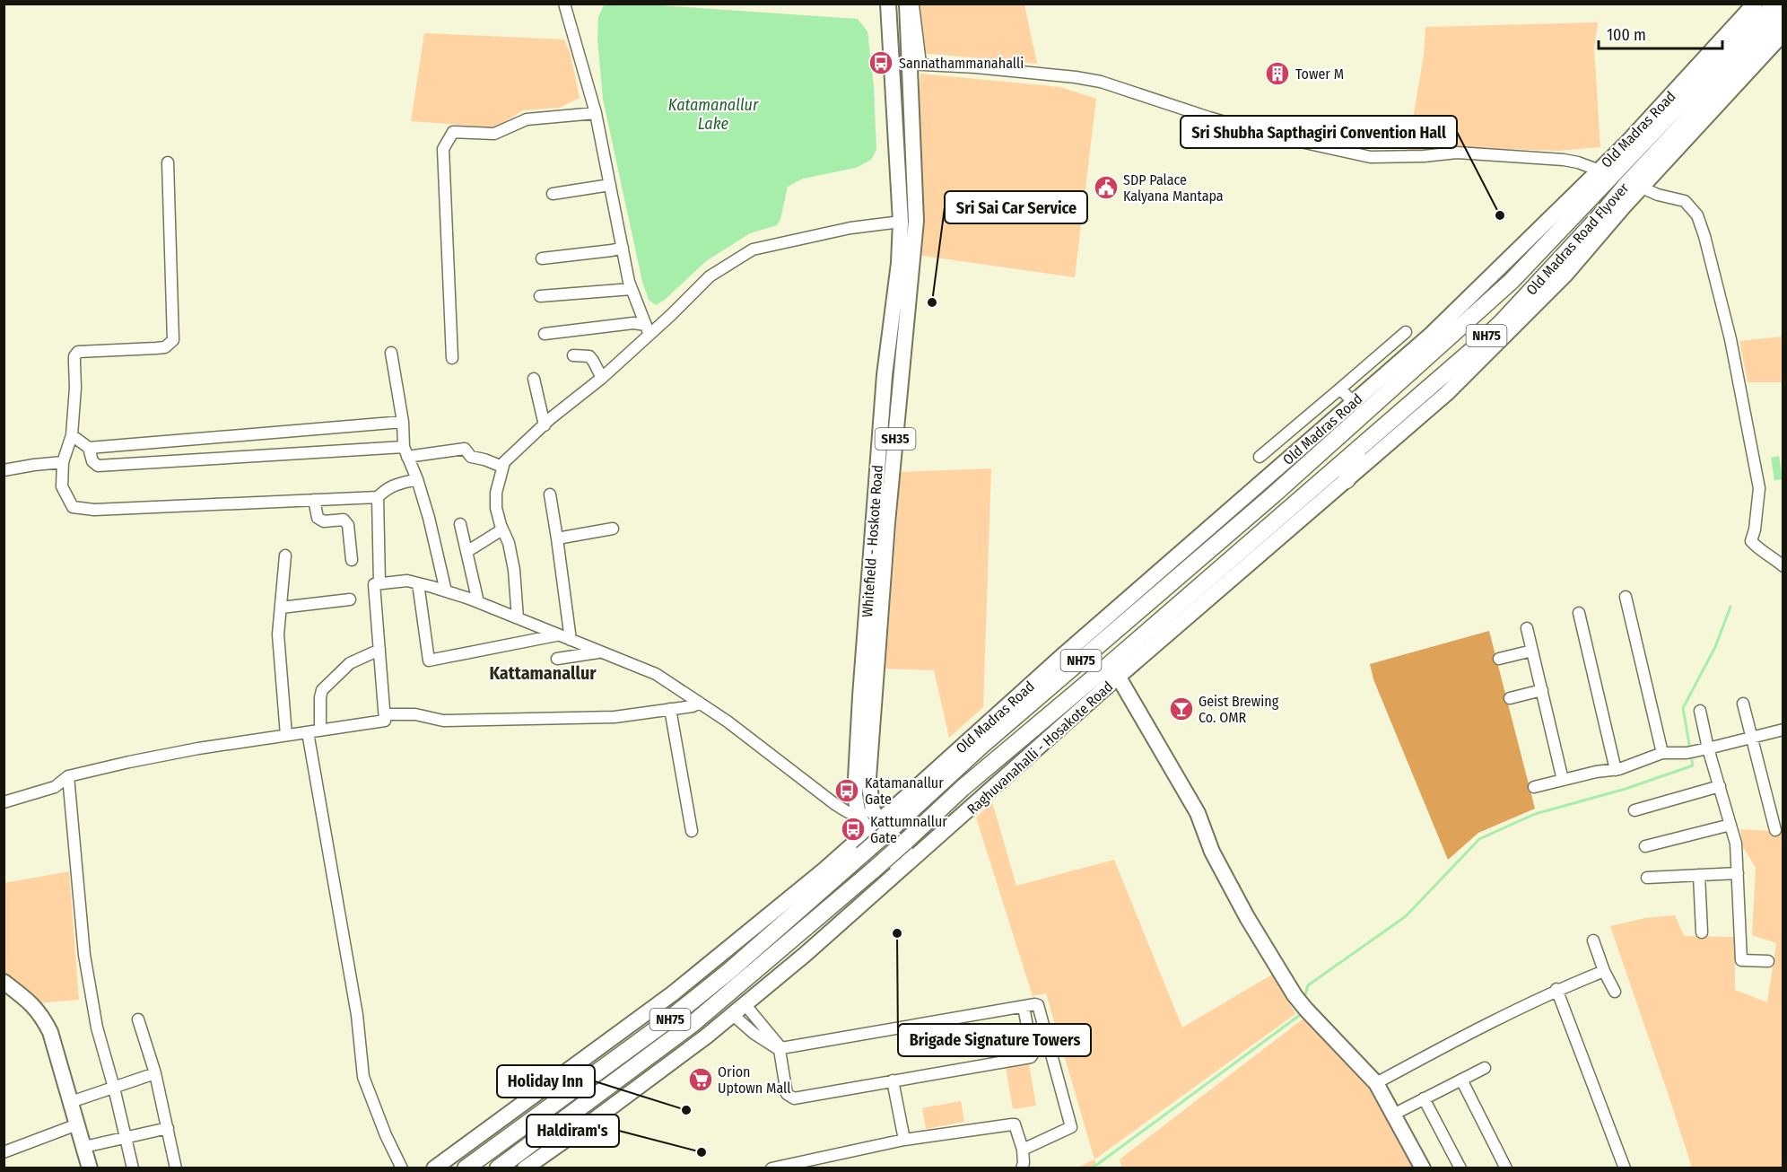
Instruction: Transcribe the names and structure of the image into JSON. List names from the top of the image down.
{
  "streets": {
    "highway": ["Old Madras Road", "Old Madras Road Flyover", "NH75"],
    "main road": ["SH35", "Whitefield - Hoskote Road", "Raghuvanahalli - Hosakote Road"]
  },
  "crossings": [
    ["Old Madras Road", "Old Madras Road Flyover"],
    ["Old Madras Road", "NH75"],
    ["Old Madras Road", "Whitefield - Hoskote Road"],
    ["Old Madras Road Flyover", "NH75"],
    ["Old Madras Road Flyover", "Raghuvanahalli - Hosakote Road"],
    ["NH75", "Whitefield - Hoskote Road"]
  ],
  "districts": ["Kattamanallur"],
  "water": ["Katamanallur Lake"],
  "places": {
    "bus stop": ["Sannathammanahalli", "Katamanallur Gate", "Kattumnallur Gate"],
    "building": ["Tower M"],
    "public building": ["SDP Palace Kalyana Mantapa"],
    "other": [
      "Sri Shubha Sapthagiri Convention Hall",
      "Sri Sai Car Service",
      "Brigade Signature Towers",
      "Holiday Inn",
      "Haldiram's"
    ],
    "bar": ["Geist Brewing Co. OMR"],
    "supermarket": ["Orion Uptown Mall"]
  },
  "scale_bar": "100 m"
}
